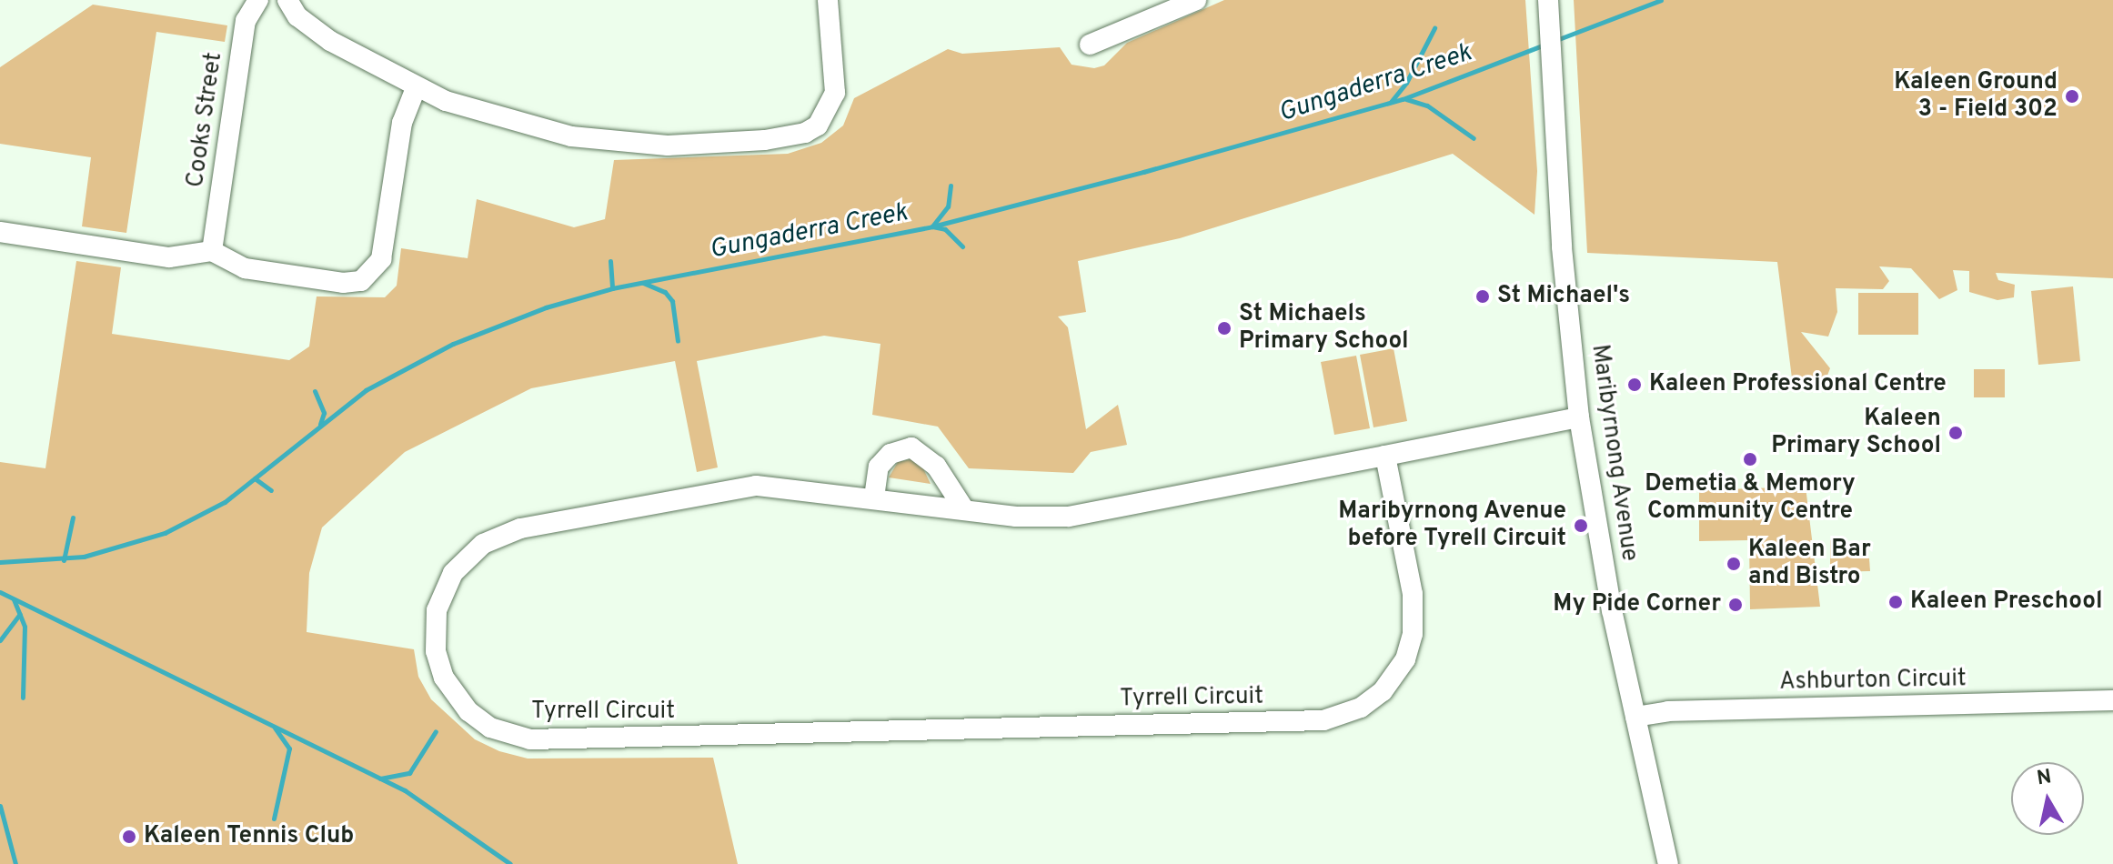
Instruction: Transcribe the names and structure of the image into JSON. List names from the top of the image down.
{
  "streets": {
    "street": [
      "Cooks Street",
      "Maribyrnong Avenue",
      "Ashburton Circuit",
      "Tyrrell Circuit"
    ]
  },
  "crossings": [
    ["Maribyrnong Avenue", "Ashburton Circuit"],
    ["Maribyrnong Avenue", "Tyrrell Circuit"]
  ],
  "water": ["Gungaderra Creek"],
  "places": [
    "Kaleen Ground 3 - Field 302",
    "St Michael's",
    "St Michaels Primary School",
    "Kaleen Professional Centre",
    "Kaleen Primary School",
    "Demetia & Memory Community Centre",
    "Maribyrnong Avenue before Tyrell Circuit",
    "Kaleen Bar and Bistro",
    "Kaleen Preschool",
    "My Pide Corner",
    "Kaleen Tennis Club"
  ],
  "north": "top"
}
